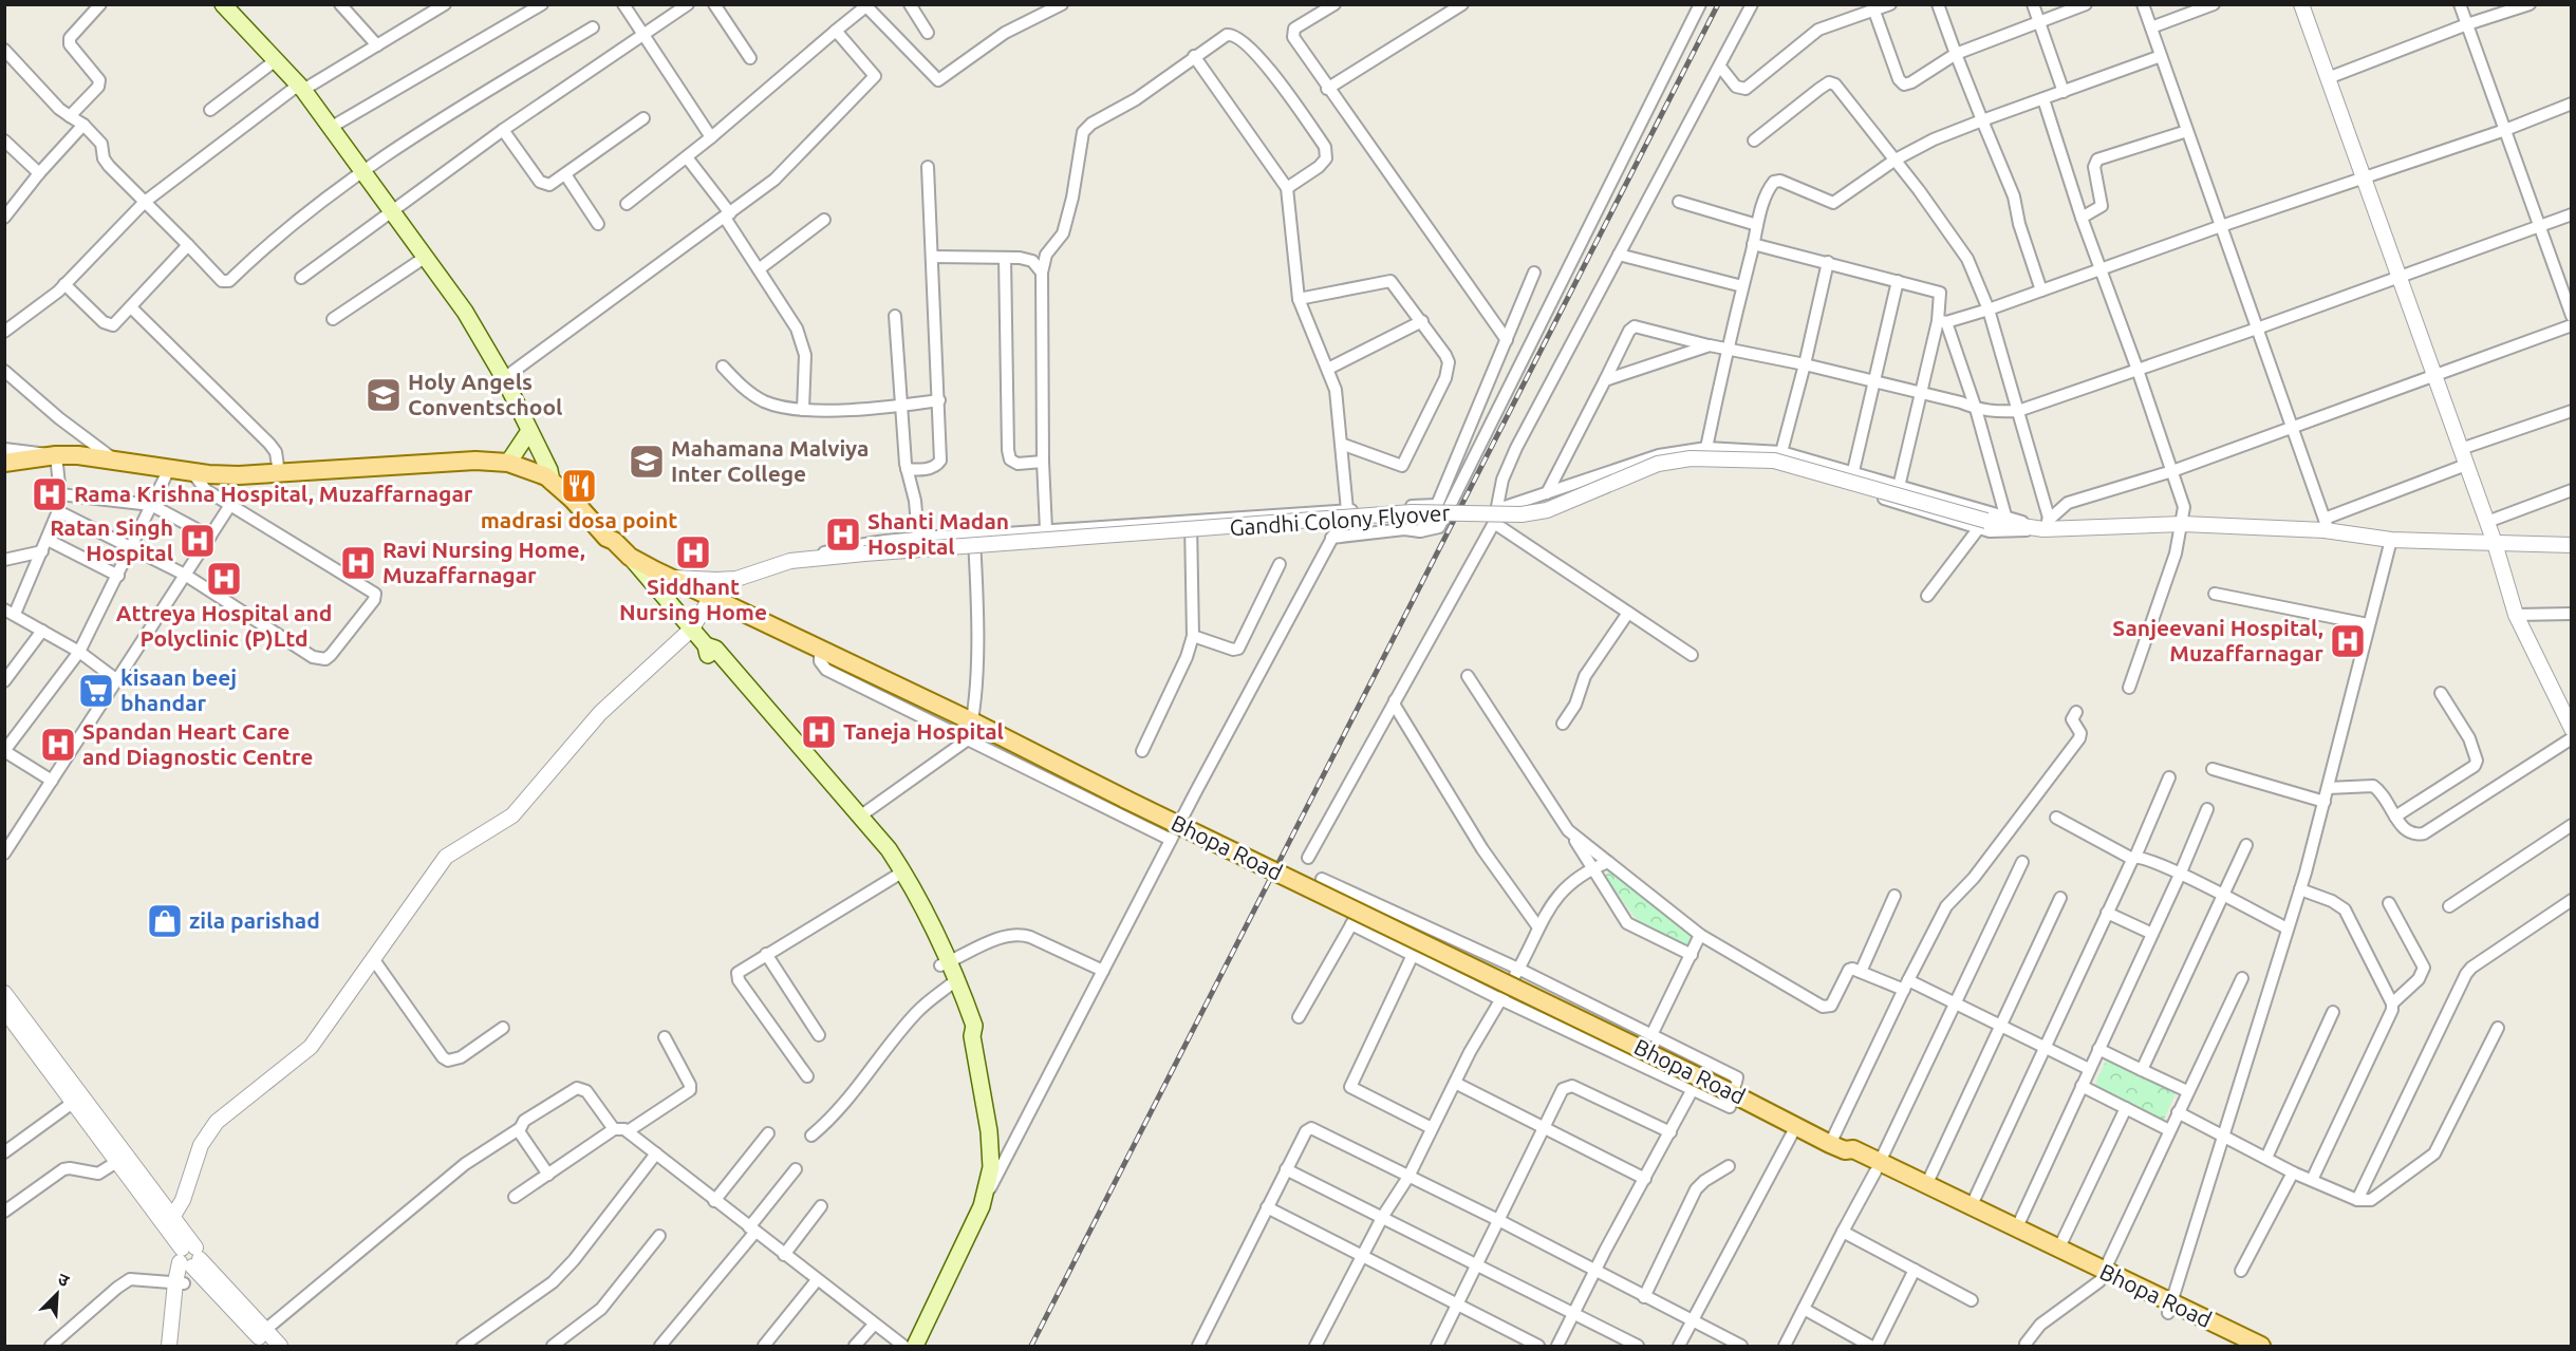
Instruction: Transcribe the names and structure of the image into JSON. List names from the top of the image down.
{
  "streets": {
    "main road": ["Bhopa Road"],
    "street": ["Gandhi Colony Flyover"]
  },
  "crossings": [
    ["Gandhi Colony Flyover", "Bhopa Road"]
  ],
  "places": {
    "school or university": ["Holy Angels Conventschool", "Mahamana Malviya Inter College"],
    "restaurant": ["madrasi dosa point"],
    "hospital": [
      "Rama Krishna Hospital, Muzaffarnagar",
      "Shanti Madan Hospital",
      "Ratan Singh Hospital",
      "Siddhant Nursing Home",
      "Ravi Nursing Home, Muzaffarnagar",
      "Attreya Hospital and Polyclinic (P)Ltd",
      "Sanjeevani Hospital, Muzaffarnagar",
      "Taneja Hospital",
      "Spandan Heart Care and Diagnostic Centre"
    ],
    "supermarket": ["kisaan beej bhandar"],
    "shop": ["zila parishad"]
  },
  "north": "top right"
}
